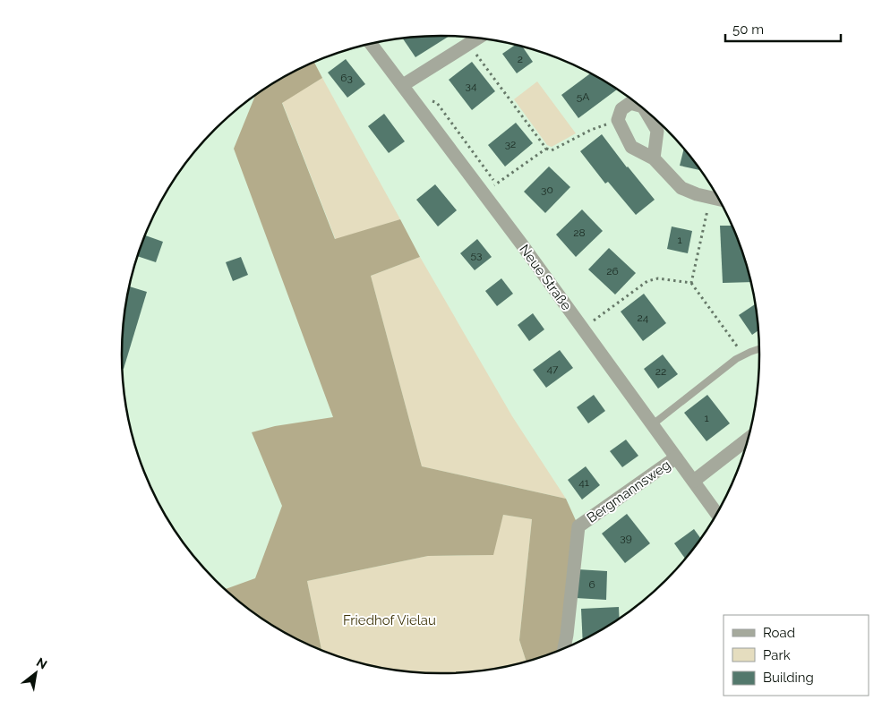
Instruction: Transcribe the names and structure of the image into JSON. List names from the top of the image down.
{
  "streets": {
    "street": ["Neue Straße", "Bergmannsweg"]
  },
  "crossings": [
    ["Neue Straße", "Bergmannsweg"]
  ],
  "parks": ["Friedhof Vielau"],
  "house_numbers": [
    "2",
    "63",
    "34",
    "5A",
    "32",
    "30",
    "28",
    "1",
    "53",
    "26",
    "24",
    "47",
    "22",
    "1",
    "41",
    "39",
    "6"
  ],
  "legend": ["Road", "Park", "Building"],
  "scale_bar": "50 m",
  "north": "top right"
}
